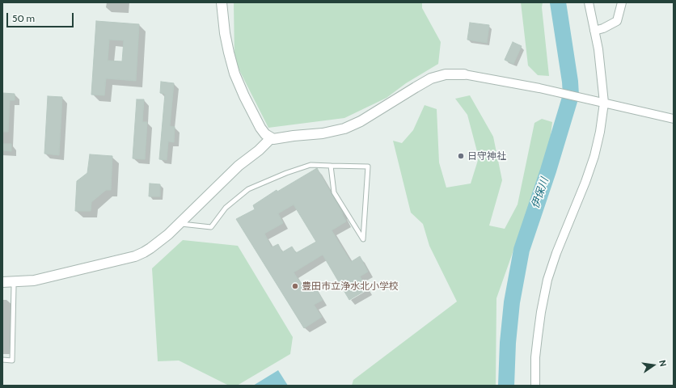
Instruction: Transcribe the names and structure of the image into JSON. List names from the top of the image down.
{
  "water": ["伊保川"],
  "places": ["日守神社", "豊田市立浄水北小学校"],
  "scale_bar": "50 m",
  "north": "right"
}
